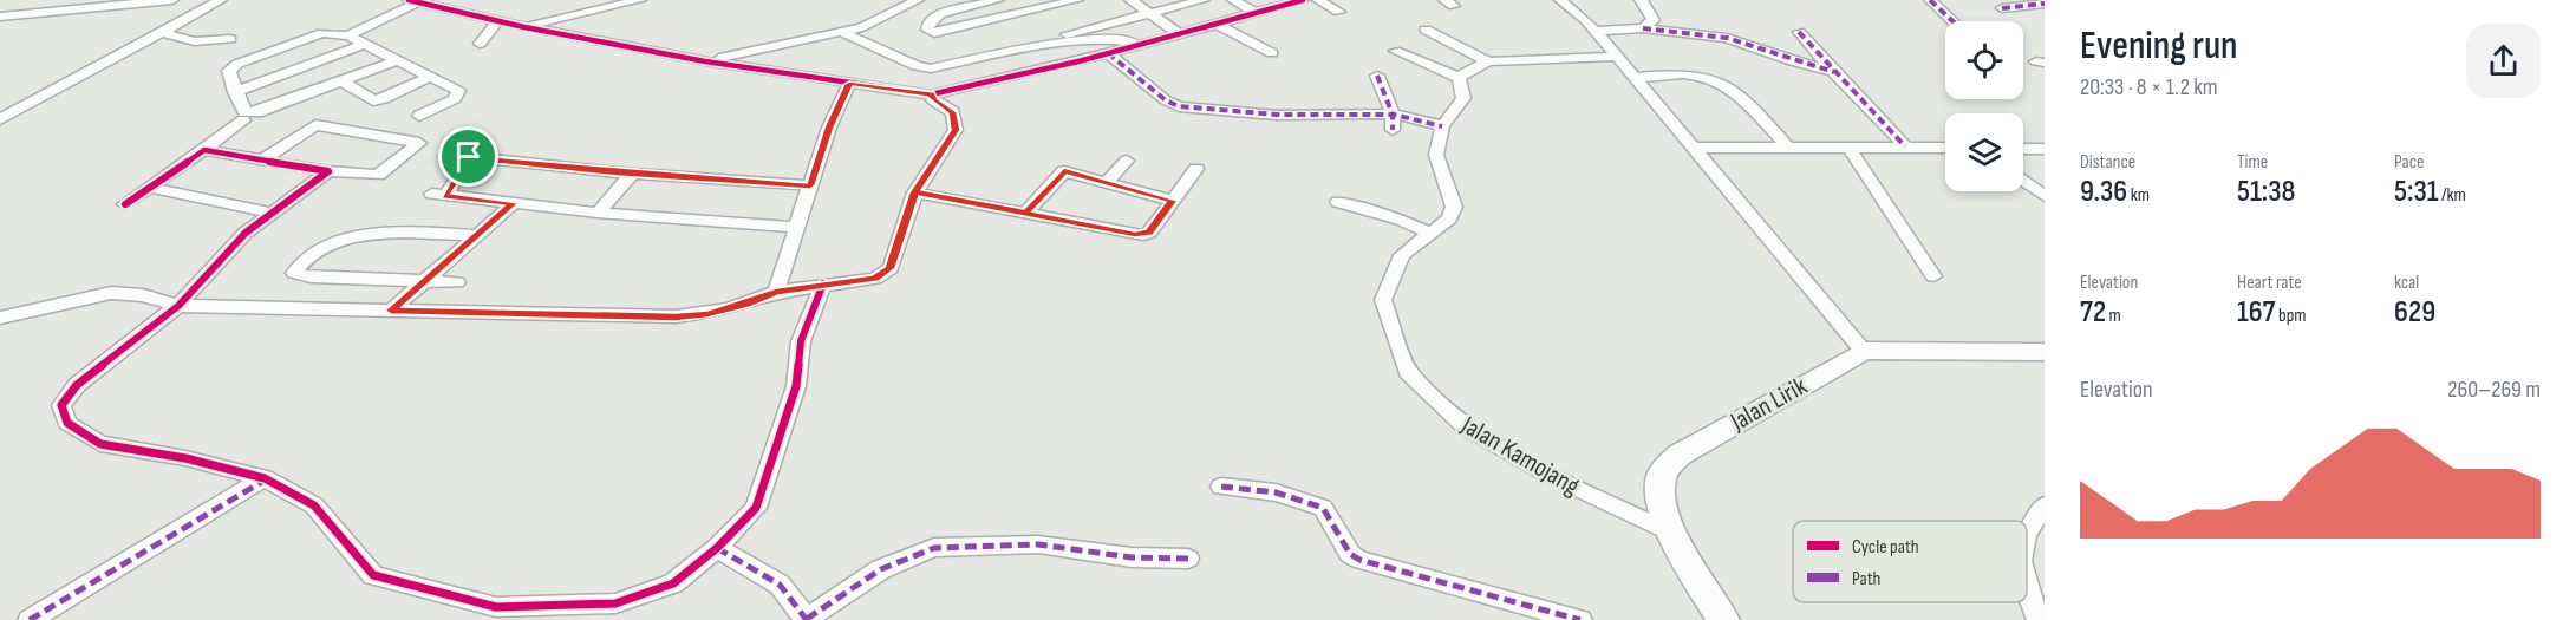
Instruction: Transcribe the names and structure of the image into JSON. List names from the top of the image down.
{
  "streets": {
    "main road": ["Jalan Lirik"],
    "street": ["Jalan Kamojang"]
  },
  "crossings": [
    ["Jalan Lirik", "Jalan Kamojang"]
  ],
  "legend": ["Cycle path", "Path"],
  "page": {
    "heading": ["Evening run", "20:33 · 8 × 1.2 km"],
    "stats": [
      ["Distance", "9.36 km"],
      ["Time", "51:38"],
      ["Pace", "5:31 /km"],
      ["Elevation", "72 m"],
      ["Heart rate", "167 bpm"],
      ["kcal", "629"]
    ],
    "chart": ["Elevation", "260–269 m"]
  }
}
